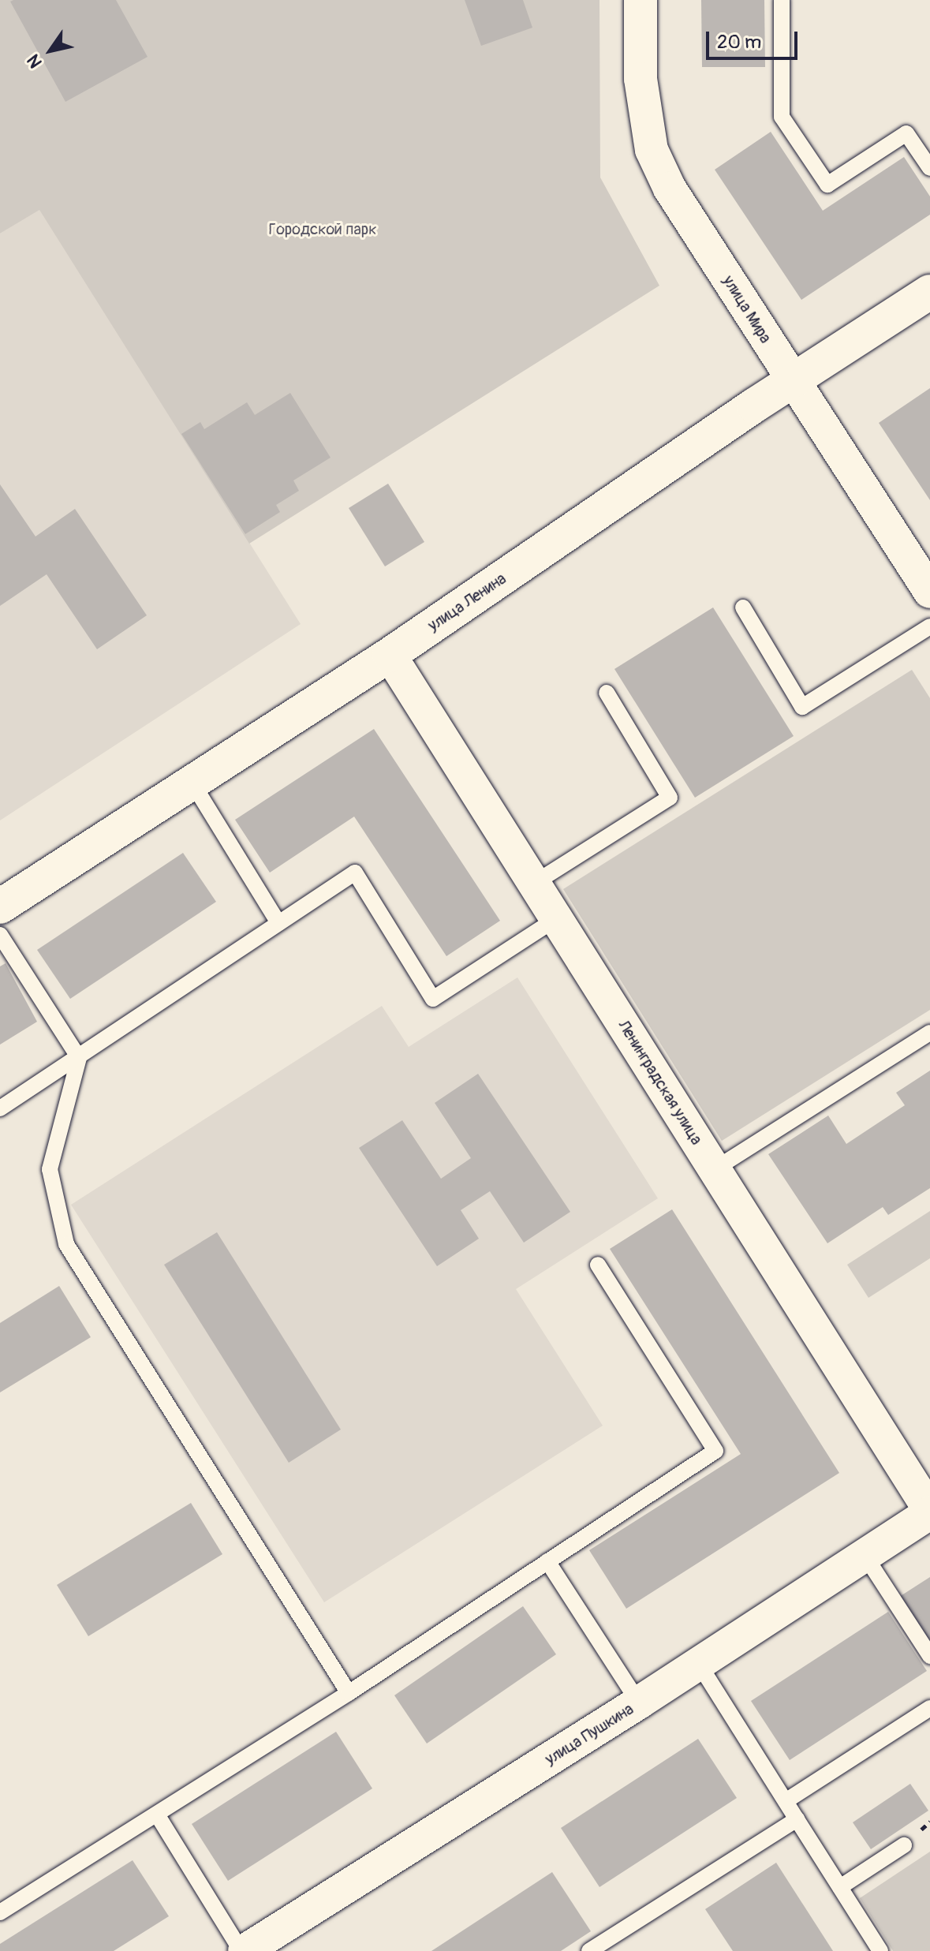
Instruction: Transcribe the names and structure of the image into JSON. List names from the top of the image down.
{
  "streets": {
    "street": [
      "улица Мира",
      "улица Ленина",
      "Ленинградская улица",
      "улица Пушкина"
    ]
  },
  "crossings": [
    ["улица Мира", "улица Ленина"],
    ["улица Ленина", "Ленинградская улица"],
    ["Ленинградская улица", "улица Пушкина"]
  ],
  "parks": ["Городской парк"],
  "scale_bar": "20 m",
  "north": "bottom left"
}
